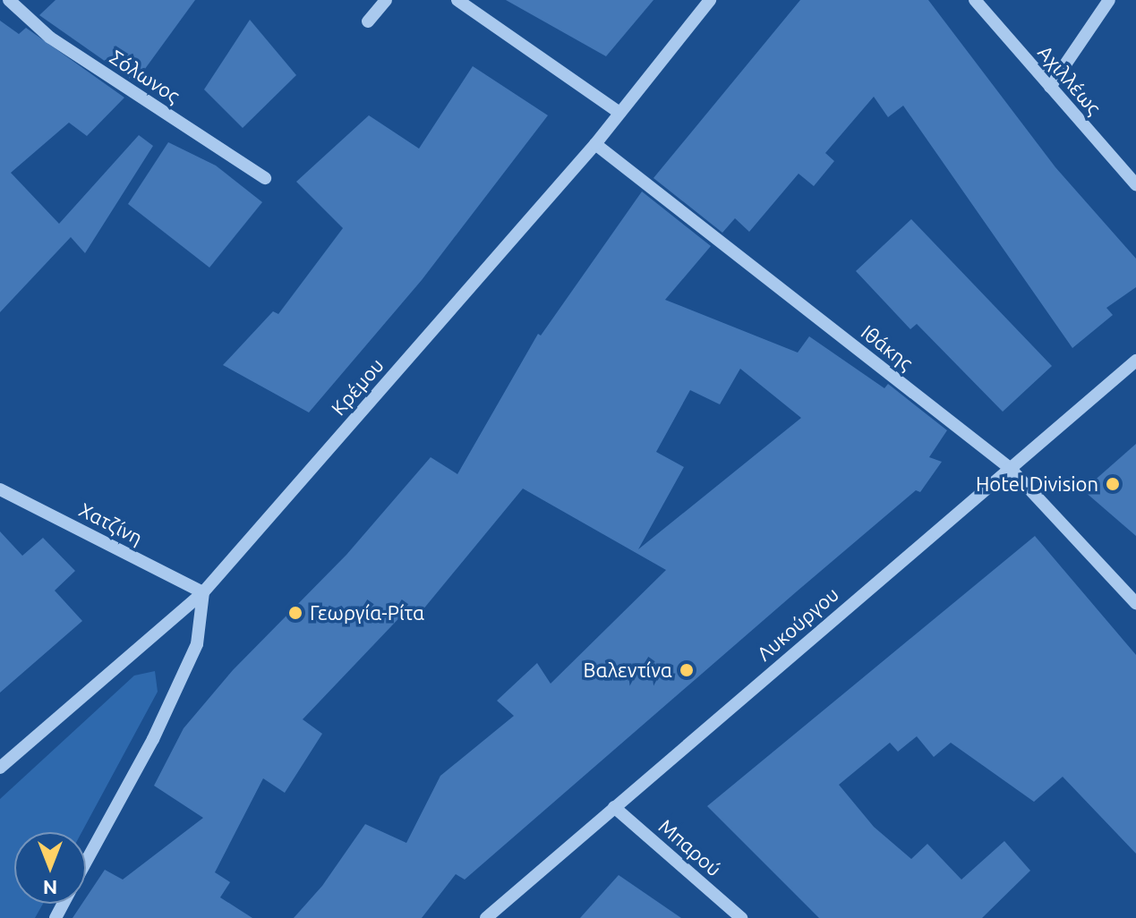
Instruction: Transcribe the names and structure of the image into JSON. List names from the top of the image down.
{
  "streets": {
    "street": [
      "Σόλωνος",
      "Αχιλλέως",
      "Ιθάκης",
      "Κρέμου",
      "Χατζίνη",
      "Λυκούργου",
      "Μπαρού"
    ]
  },
  "crossings": [
    ["Ιθάκης", "Κρέμου"],
    ["Ιθάκης", "Λυκούργου"],
    ["Κρέμου", "Χατζίνη"],
    ["Λυκούργου", "Μπαρού"]
  ],
  "places": ["Hotel Division", "Γεωργία-Ρίτα", "Βαλεντίνα"],
  "north": "bottom"
}
